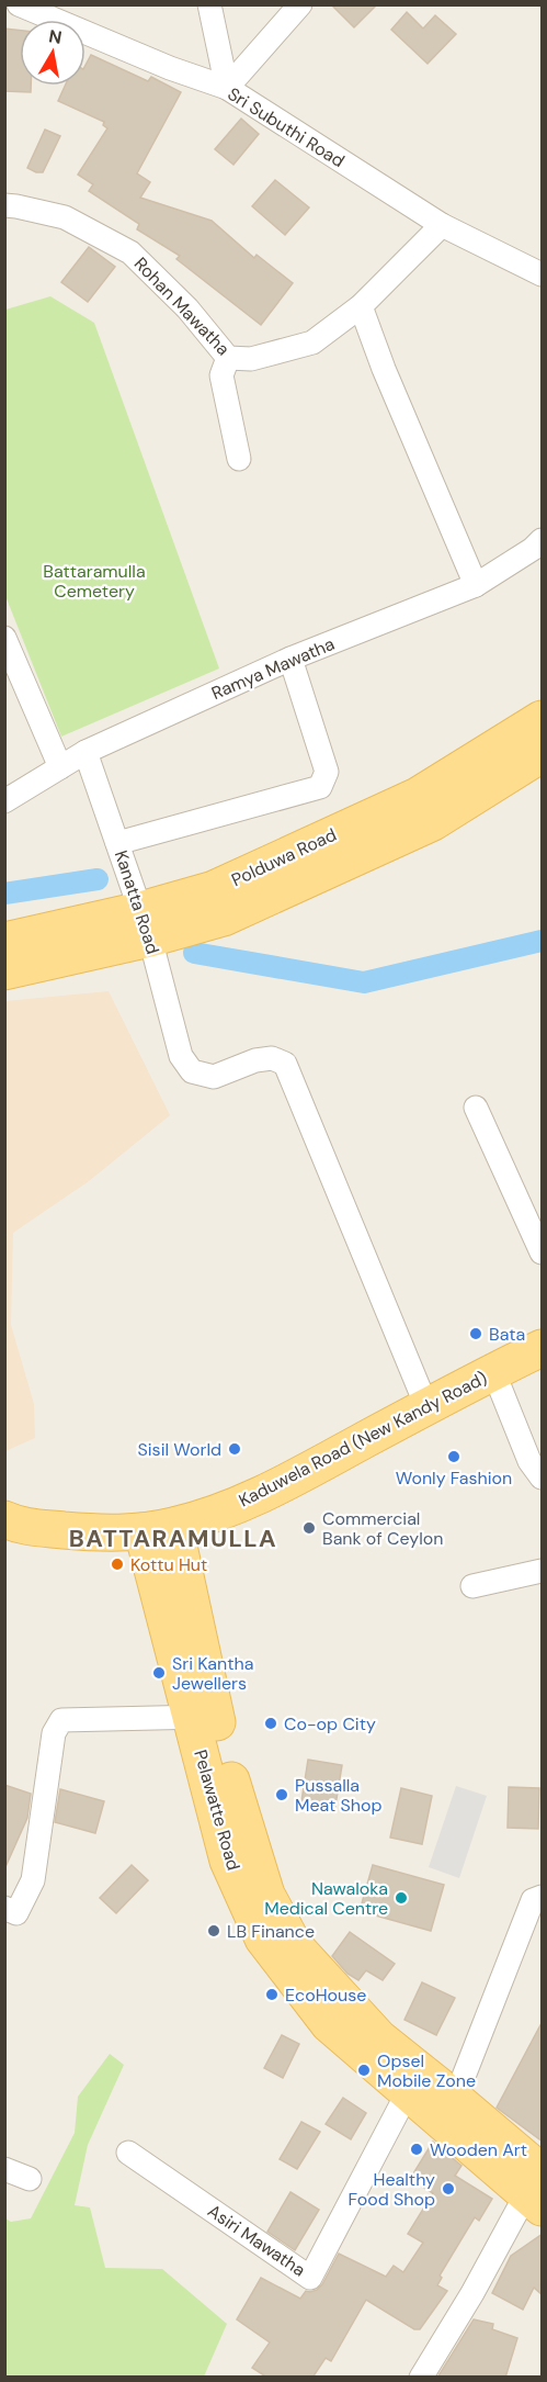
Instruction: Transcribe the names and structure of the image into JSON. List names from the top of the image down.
{
  "streets": {
    "main road": ["Polduwa Road", "Kaduwela Road (New Kandy Road)", "Pelawatte Road"],
    "street": [
      "Sri Subuthi Road",
      "Rohan Mawatha",
      "Ramya Mawatha",
      "Kanatta Road",
      "Asiri Mawatha"
    ]
  },
  "crossings": [
    ["Sri Subuthi Road", "Rohan Mawatha"],
    ["Ramya Mawatha", "Kanatta Road"],
    ["Polduwa Road", "Kanatta Road"],
    ["Kanatta Road", "Kaduwela Road (New Kandy Road)"],
    ["Kaduwela Road (New Kandy Road)", "Pelawatte Road"],
    ["Pelawatte Road", "Asiri Mawatha"]
  ],
  "districts": ["BATTARAMULLA"],
  "parks": ["Battaramulla Cemetery"],
  "places": [
    "Bata",
    "Sisil World",
    "Wonly Fashion",
    "Commercial Bank of Ceylon",
    "Kottu Hut",
    "Sri Kantha Jewellers",
    "Co-op City",
    "Pussalla Meat Shop",
    "Nawaloka Medical Centre",
    "LB Finance",
    "EcoHouse",
    "Opsel Mobile Zone",
    "Wooden Art",
    "Healthy Food Shop"
  ],
  "north": "top"
}
